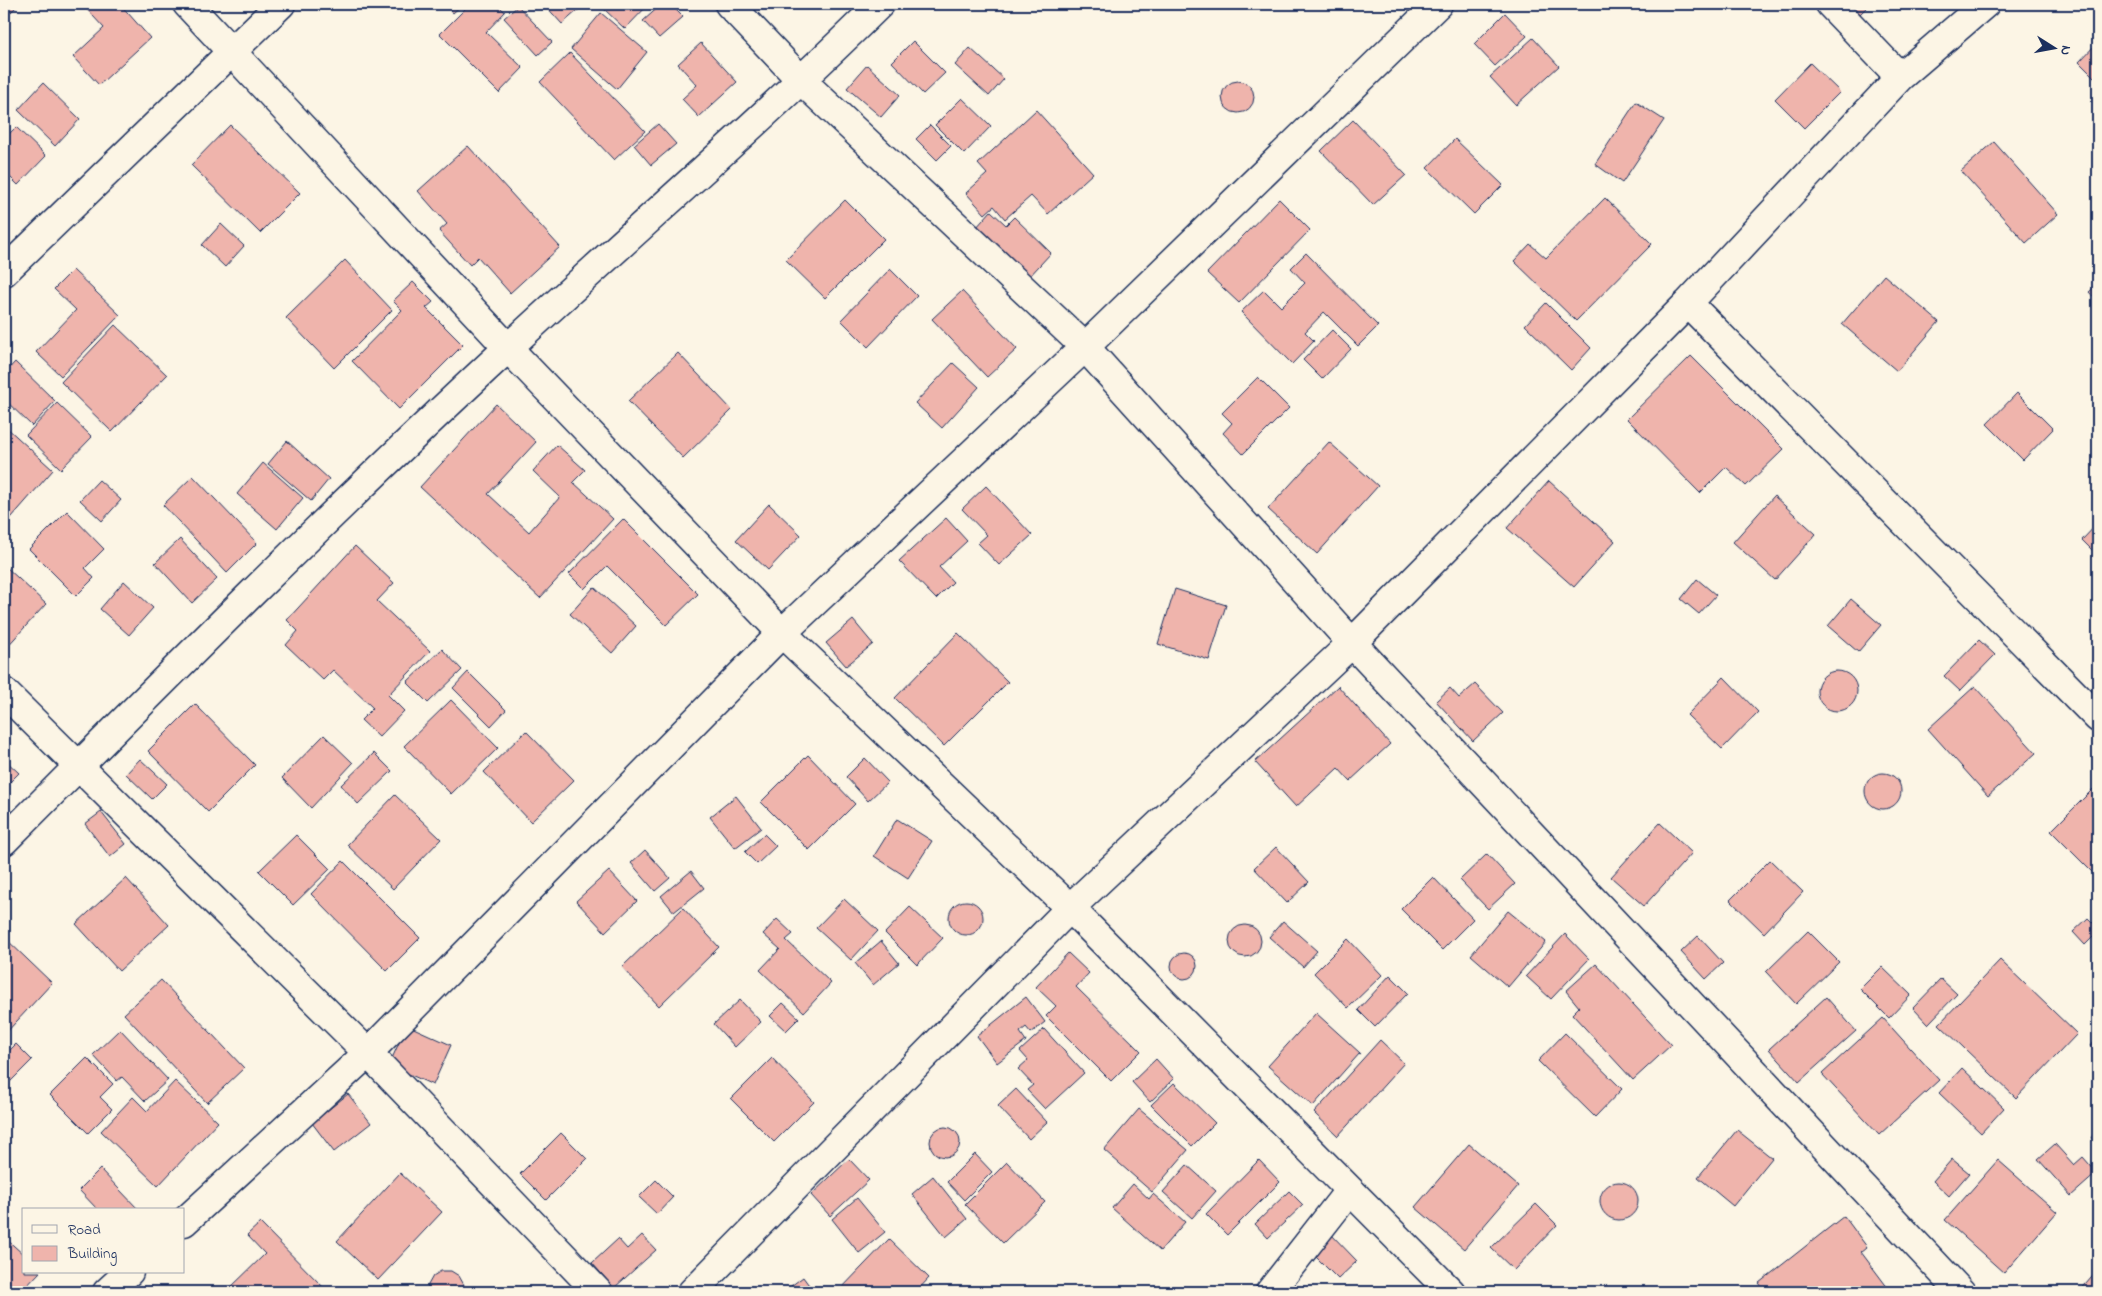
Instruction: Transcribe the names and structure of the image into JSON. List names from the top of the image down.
{
  "legend": ["Road", "Building"],
  "north": "right"
}
